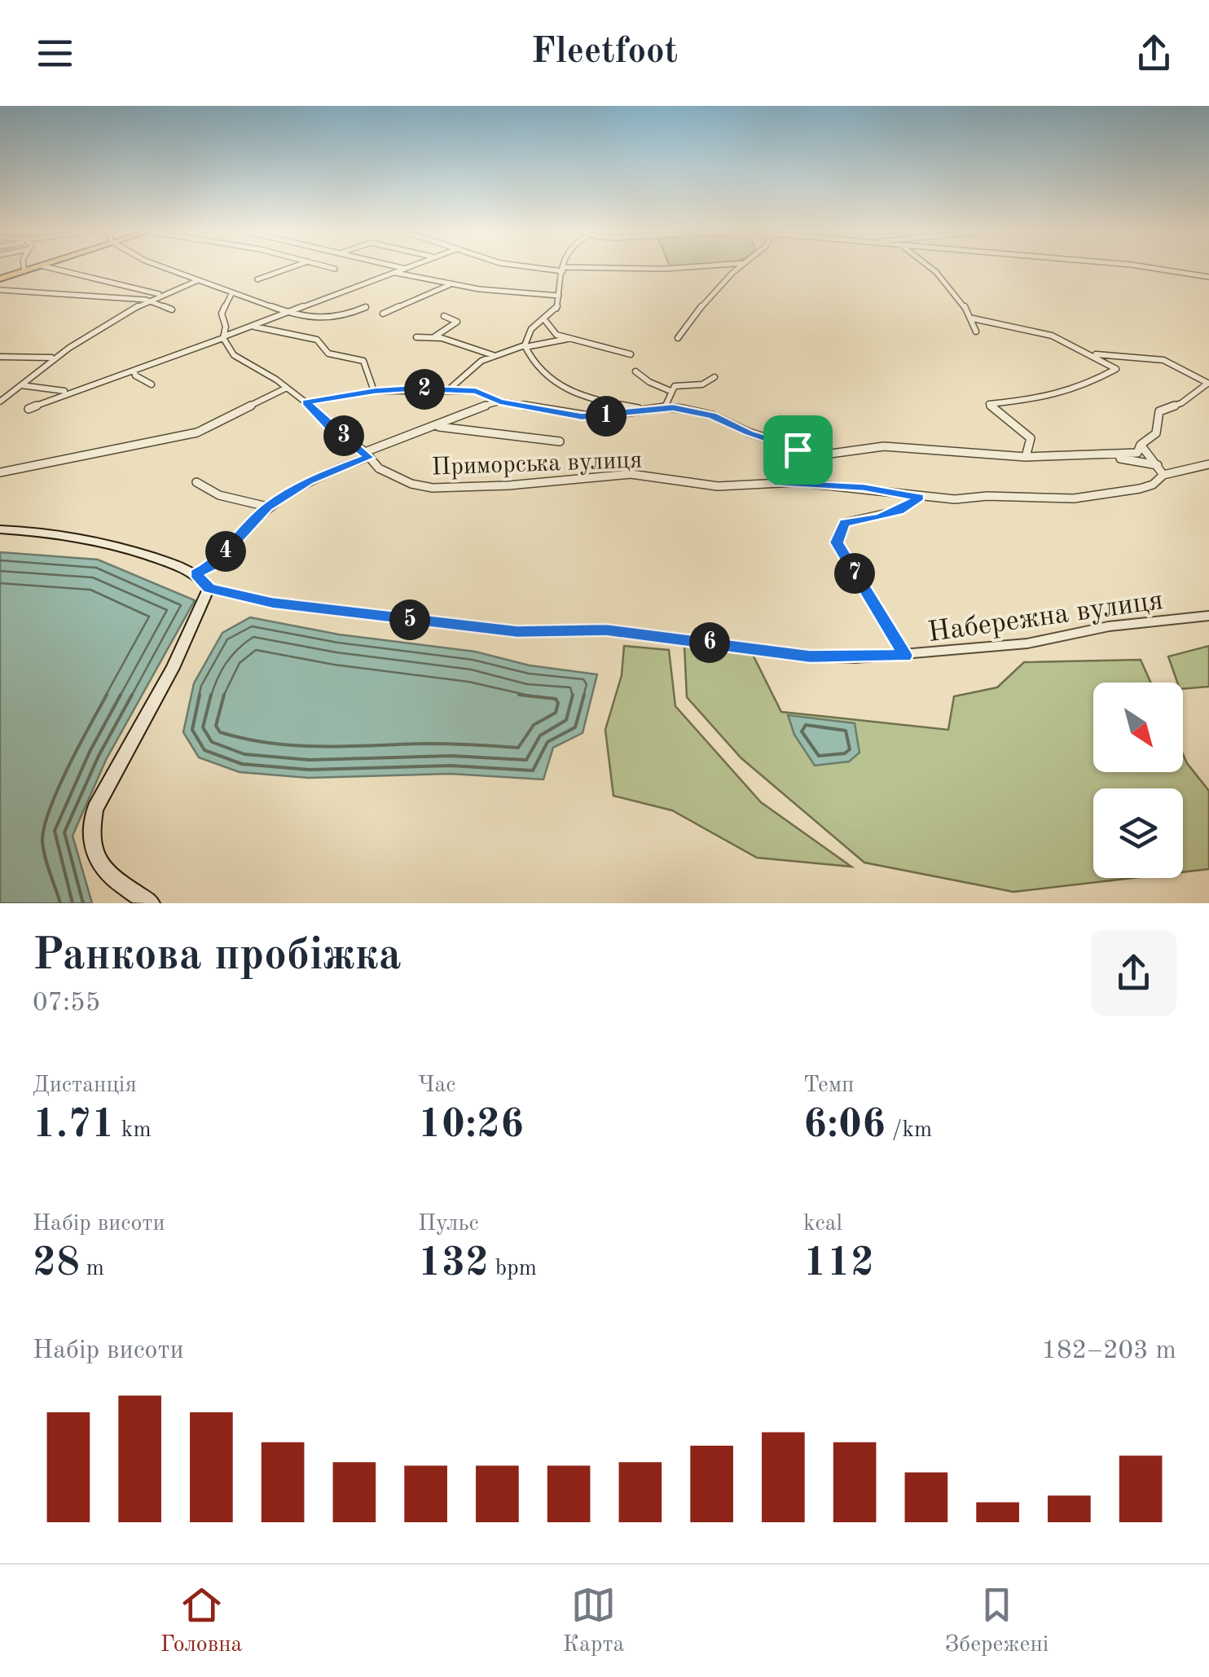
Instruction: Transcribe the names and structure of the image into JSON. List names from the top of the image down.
{
  "streets": {
    "street": ["Приморська вулиця", "Набережна вулиця"]
  },
  "north": "bottom right",
  "page": {
    "header": "Fleetfoot",
    "pins": [
      "2",
      "1",
      "3",
      "4",
      "7",
      "5",
      "6"
    ],
    "heading": ["Ранкова пробіжка", "07:55"],
    "stats": [
      ["Дистанція", "1.71 km"],
      ["Час", "10:26"],
      ["Темп", "6:06 /km"],
      ["Набір висоти", "28 m"],
      ["Пульс", "132 bpm"],
      ["kcal", "112"]
    ],
    "chart": ["Набір висоти", "182–203 m"],
    "tabs": ["Головна", "Карта", "Збережені"]
  }
}
